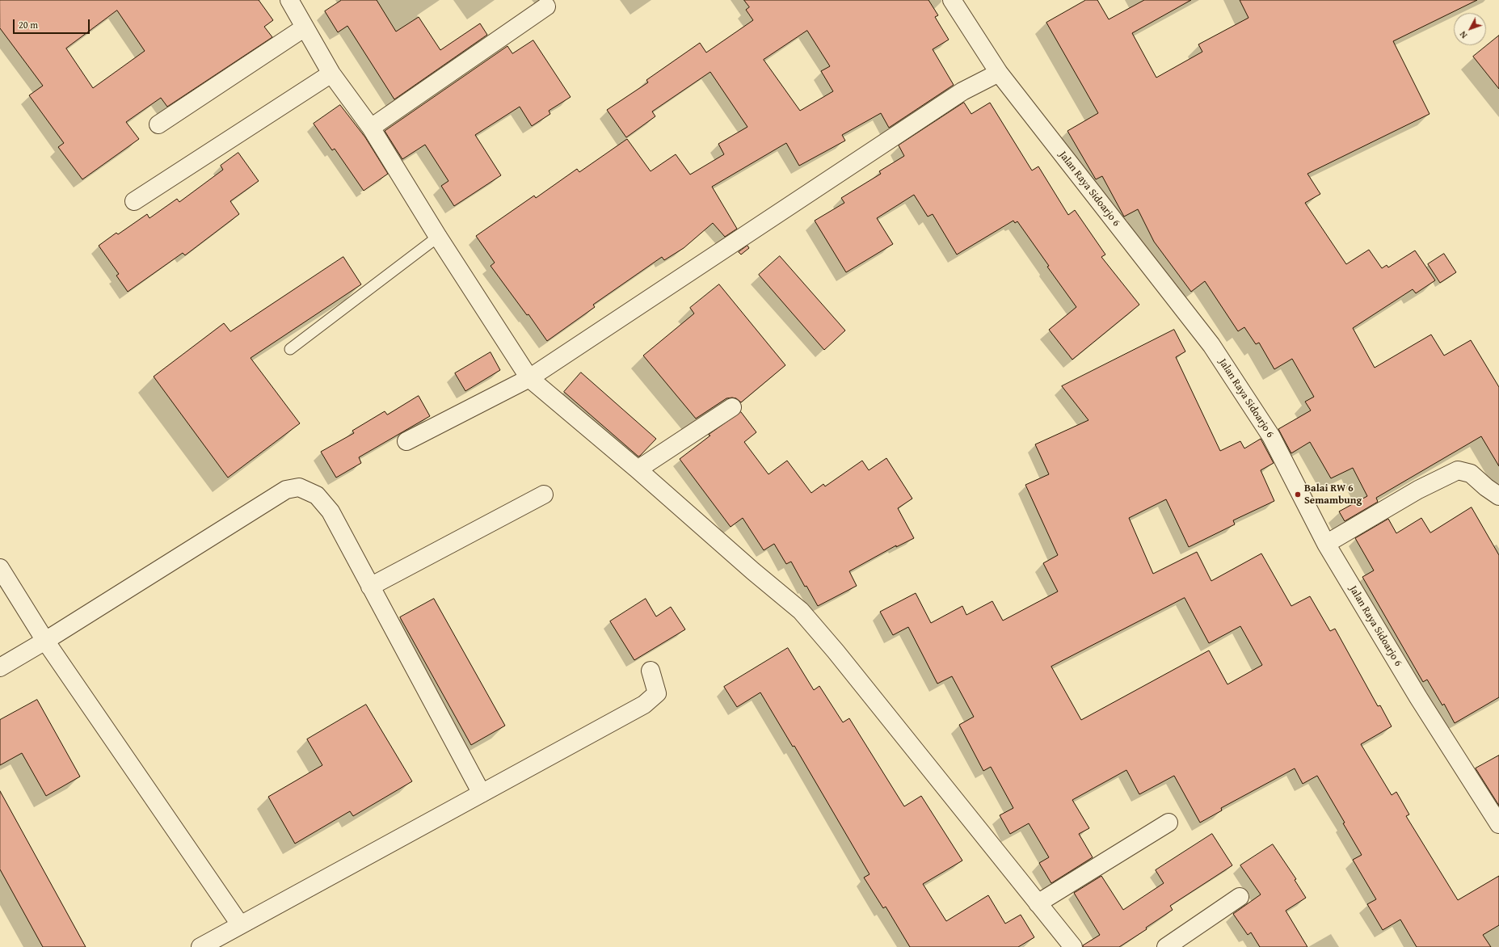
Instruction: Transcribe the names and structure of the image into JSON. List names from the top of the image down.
{
  "streets": {
    "street": ["Jalan Raya Sidoarjo 6"]
  },
  "places": ["Balai RW 6 Semambung"],
  "scale_bar": "20 m",
  "north": "bottom left"
}
